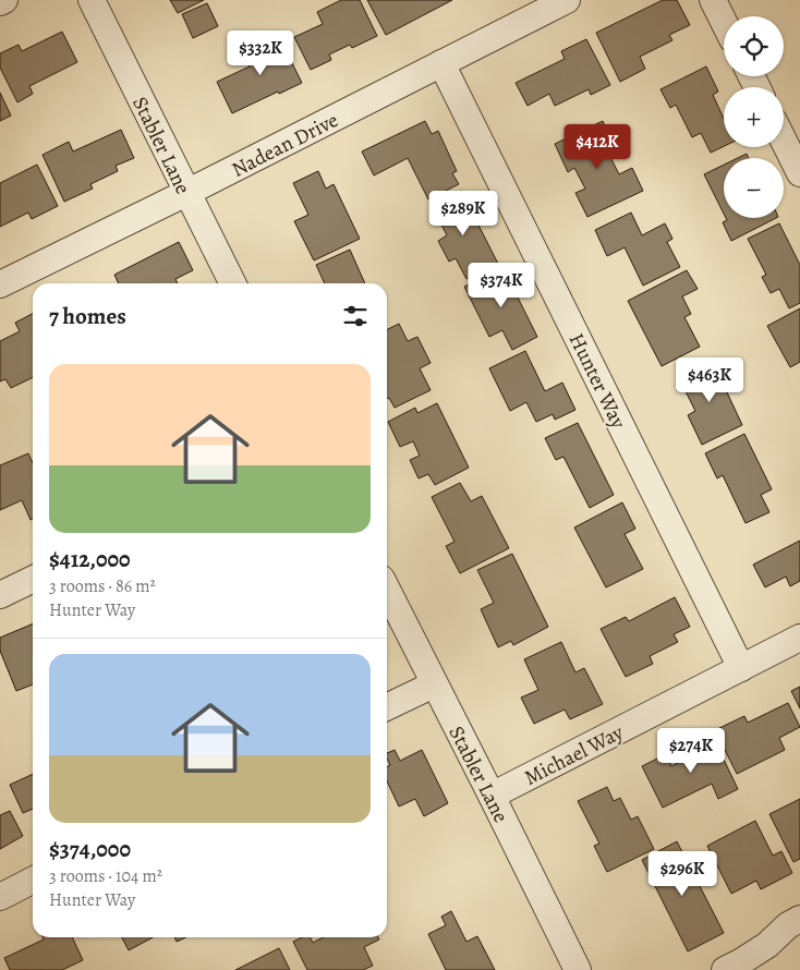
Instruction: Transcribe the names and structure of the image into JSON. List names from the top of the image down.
{
  "streets": {
    "street": [
      "Nadean Drive",
      "Stabler Lane",
      "Hunter Way",
      "Michael Way"
    ]
  },
  "crossings": [
    ["Nadean Drive", "Stabler Lane"],
    ["Nadean Drive", "Hunter Way"],
    ["Stabler Lane", "Michael Way"],
    ["Hunter Way", "Michael Way"]
  ],
  "page": {
    "map_buttons": ["+", "−"],
    "price": [
      "$332K",
      "$412K",
      "$289K",
      "$374K",
      "$463K",
      "$274K",
      "$296K"
    ],
    "heading": "7 homes",
    "list": [
      {
        "name": "$412,000",
        "note": "3 rooms · 86 m² · Hunter Way"
      },
      {
        "name": "$374,000",
        "note": "3 rooms · 104 m² · Hunter Way"
      }
    ]
  }
}
